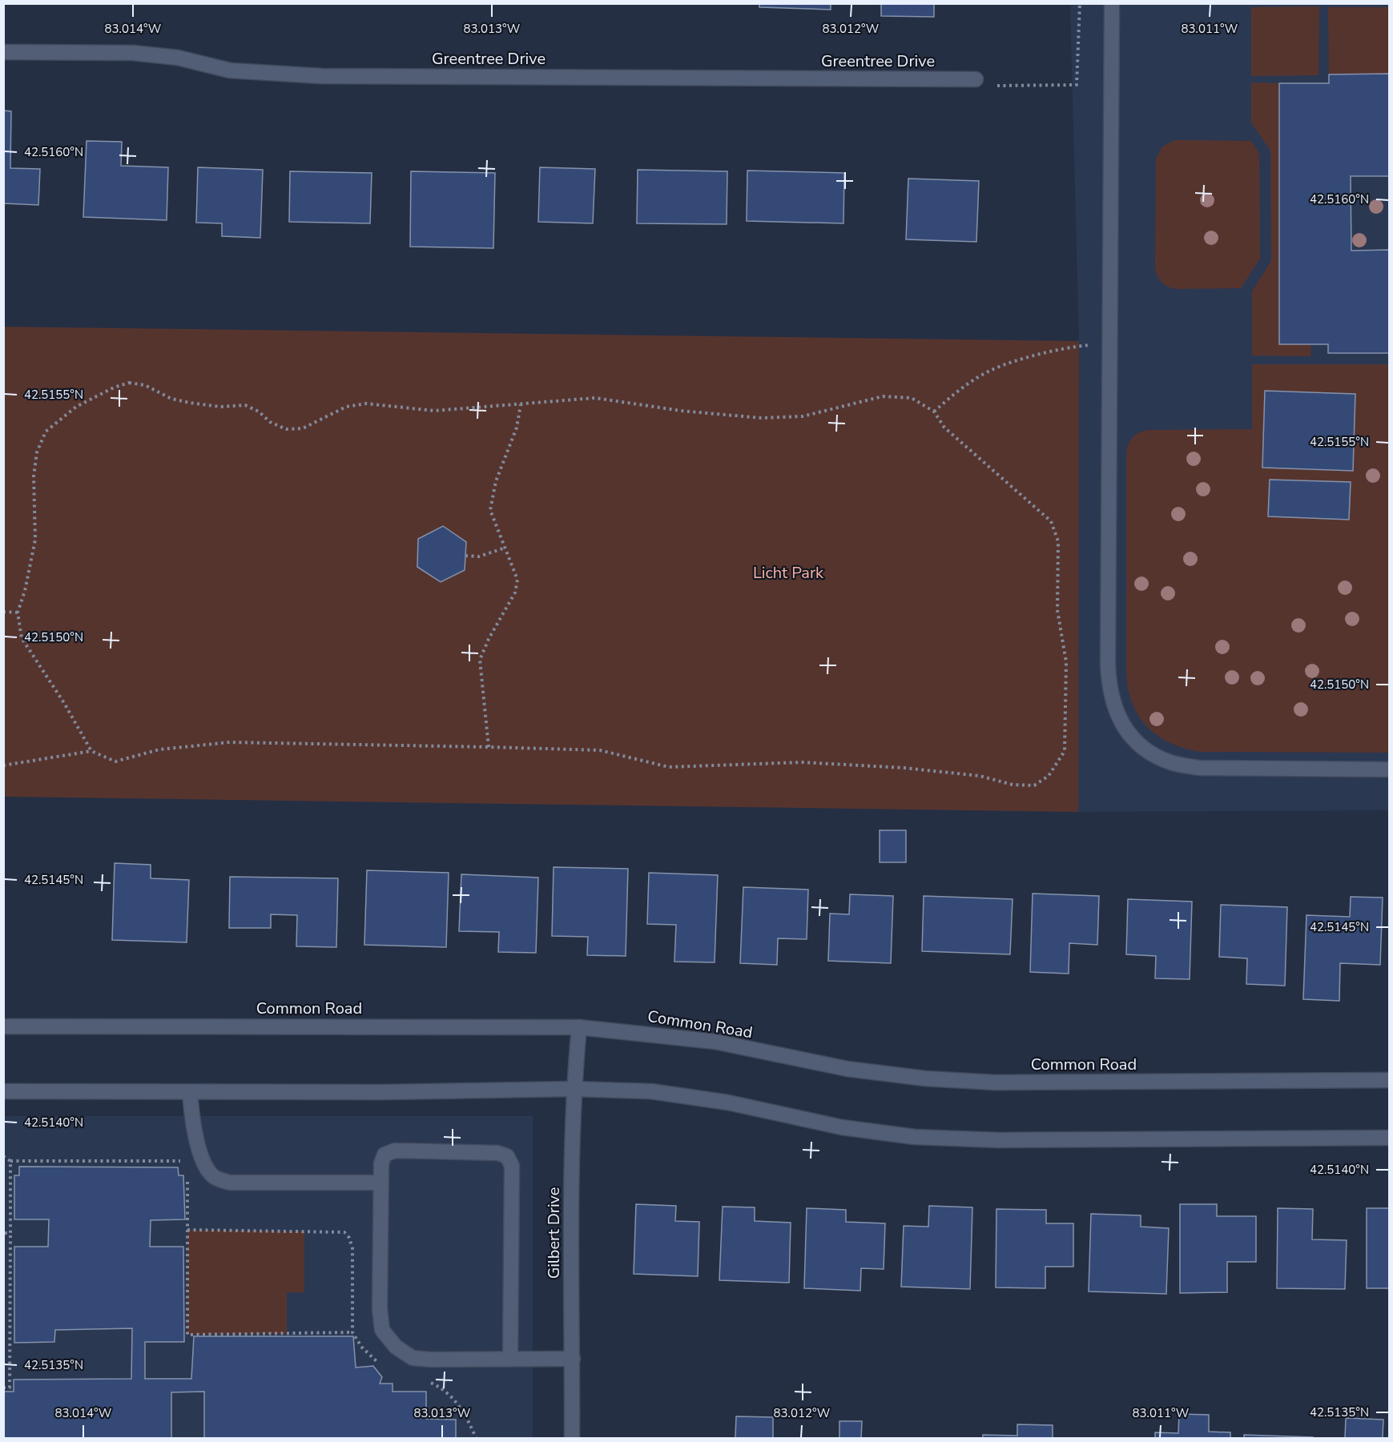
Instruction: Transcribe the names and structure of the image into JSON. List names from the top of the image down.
{
  "streets": {
    "street": ["Greentree Drive", "Common Road", "Gilbert Drive"]
  },
  "crossings": [
    ["Common Road", "Gilbert Drive"]
  ],
  "parks": ["Licht Park"],
  "coordinates": [
    "83.014°W",
    "83.013°W",
    "83.012°W",
    "83.011°W",
    "42.5160°N",
    "42.5155°N",
    "42.5150°N",
    "42.5145°N",
    "42.5140°N",
    "42.5135°N"
  ]
}
